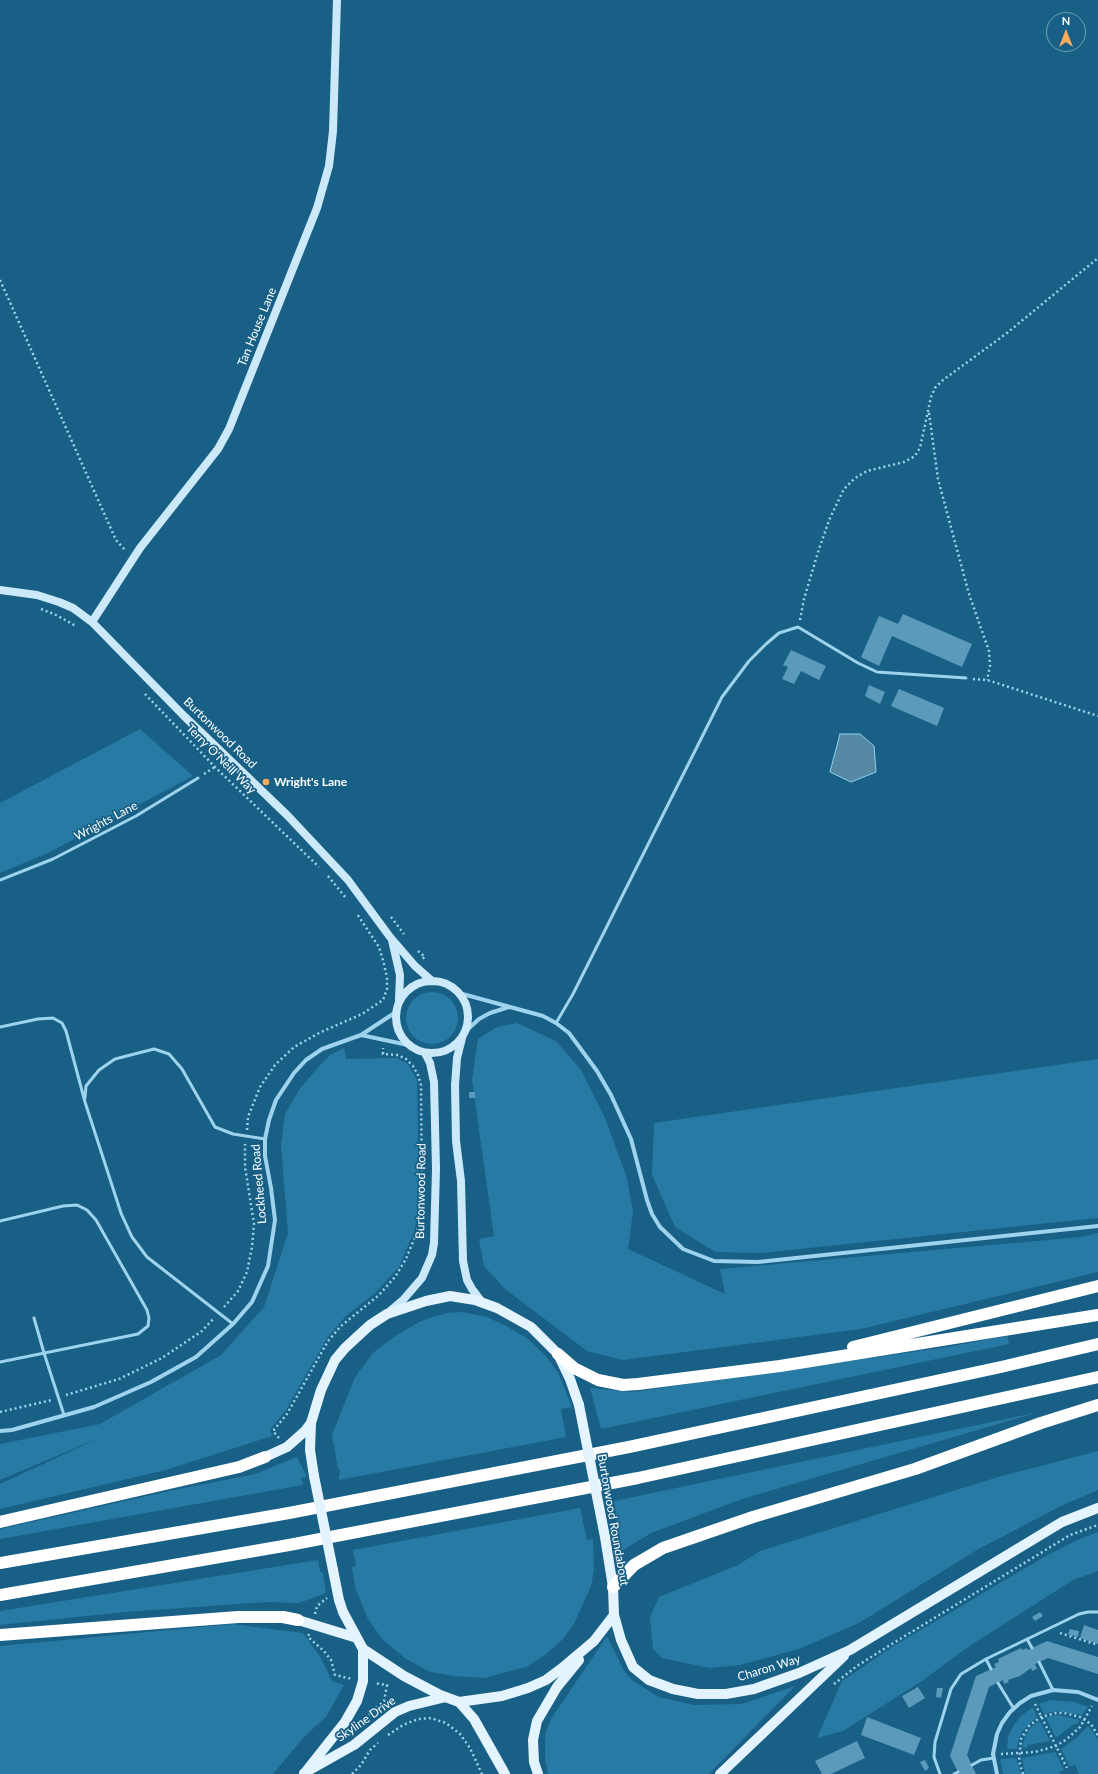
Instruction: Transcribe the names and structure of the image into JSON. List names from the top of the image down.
{
  "streets": {
    "main road": ["Burtonwood Roundabout", "Charon Way", "Skyline Drive"],
    "street": ["Tan House Lane", "Burtonwood Road", "Lockheed Road"],
    "lane": ["Wrights Lane"],
    "path": ["Terry O'Neill Way"]
  },
  "crossings": [
    ["Tan House Lane", "Burtonwood Road"],
    ["Burtonwood Road", "Lockheed Road"],
    ["Burtonwood Road", "Burtonwood Roundabout"],
    ["Burtonwood Roundabout", "Charon Way"],
    ["Burtonwood Roundabout", "Skyline Drive"]
  ],
  "places": ["Wright's Lane"],
  "north": "top"
}
